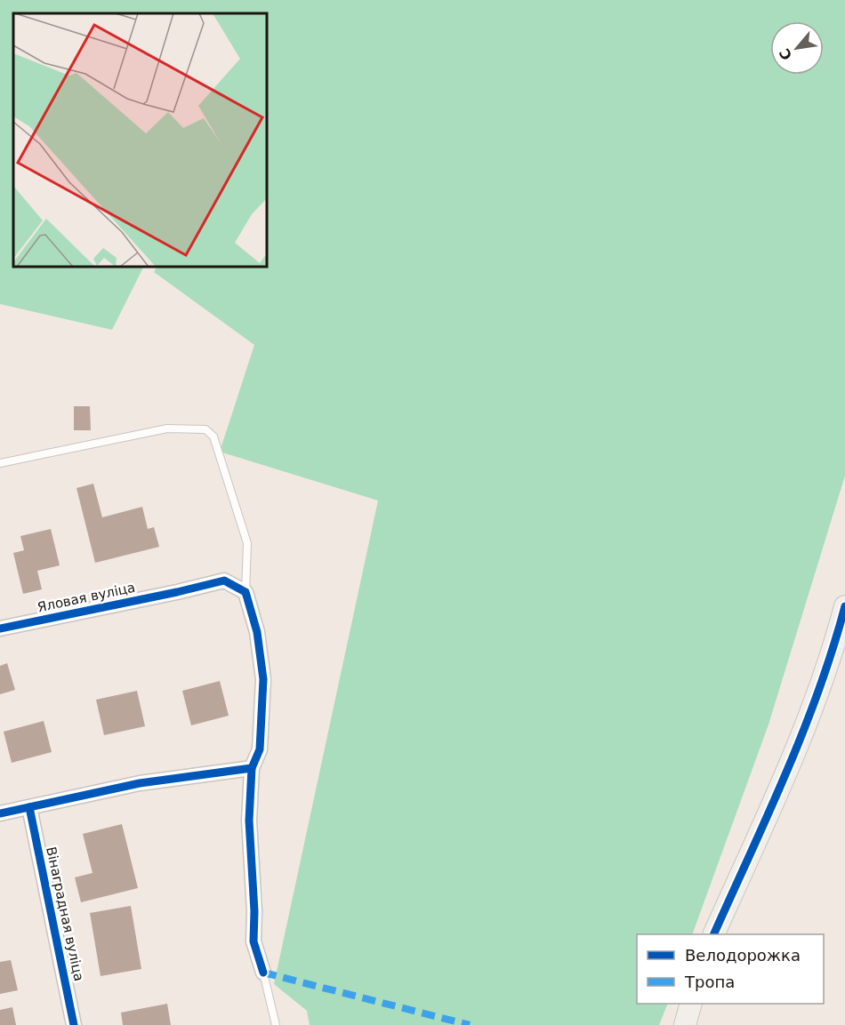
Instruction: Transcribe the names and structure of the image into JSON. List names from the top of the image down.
{
  "streets": {
    "street": ["Яловая вуліца", "Вінаградная вуліца"]
  },
  "legend": ["Велодорожка", "Тропа"],
  "north": "bottom left"
}
